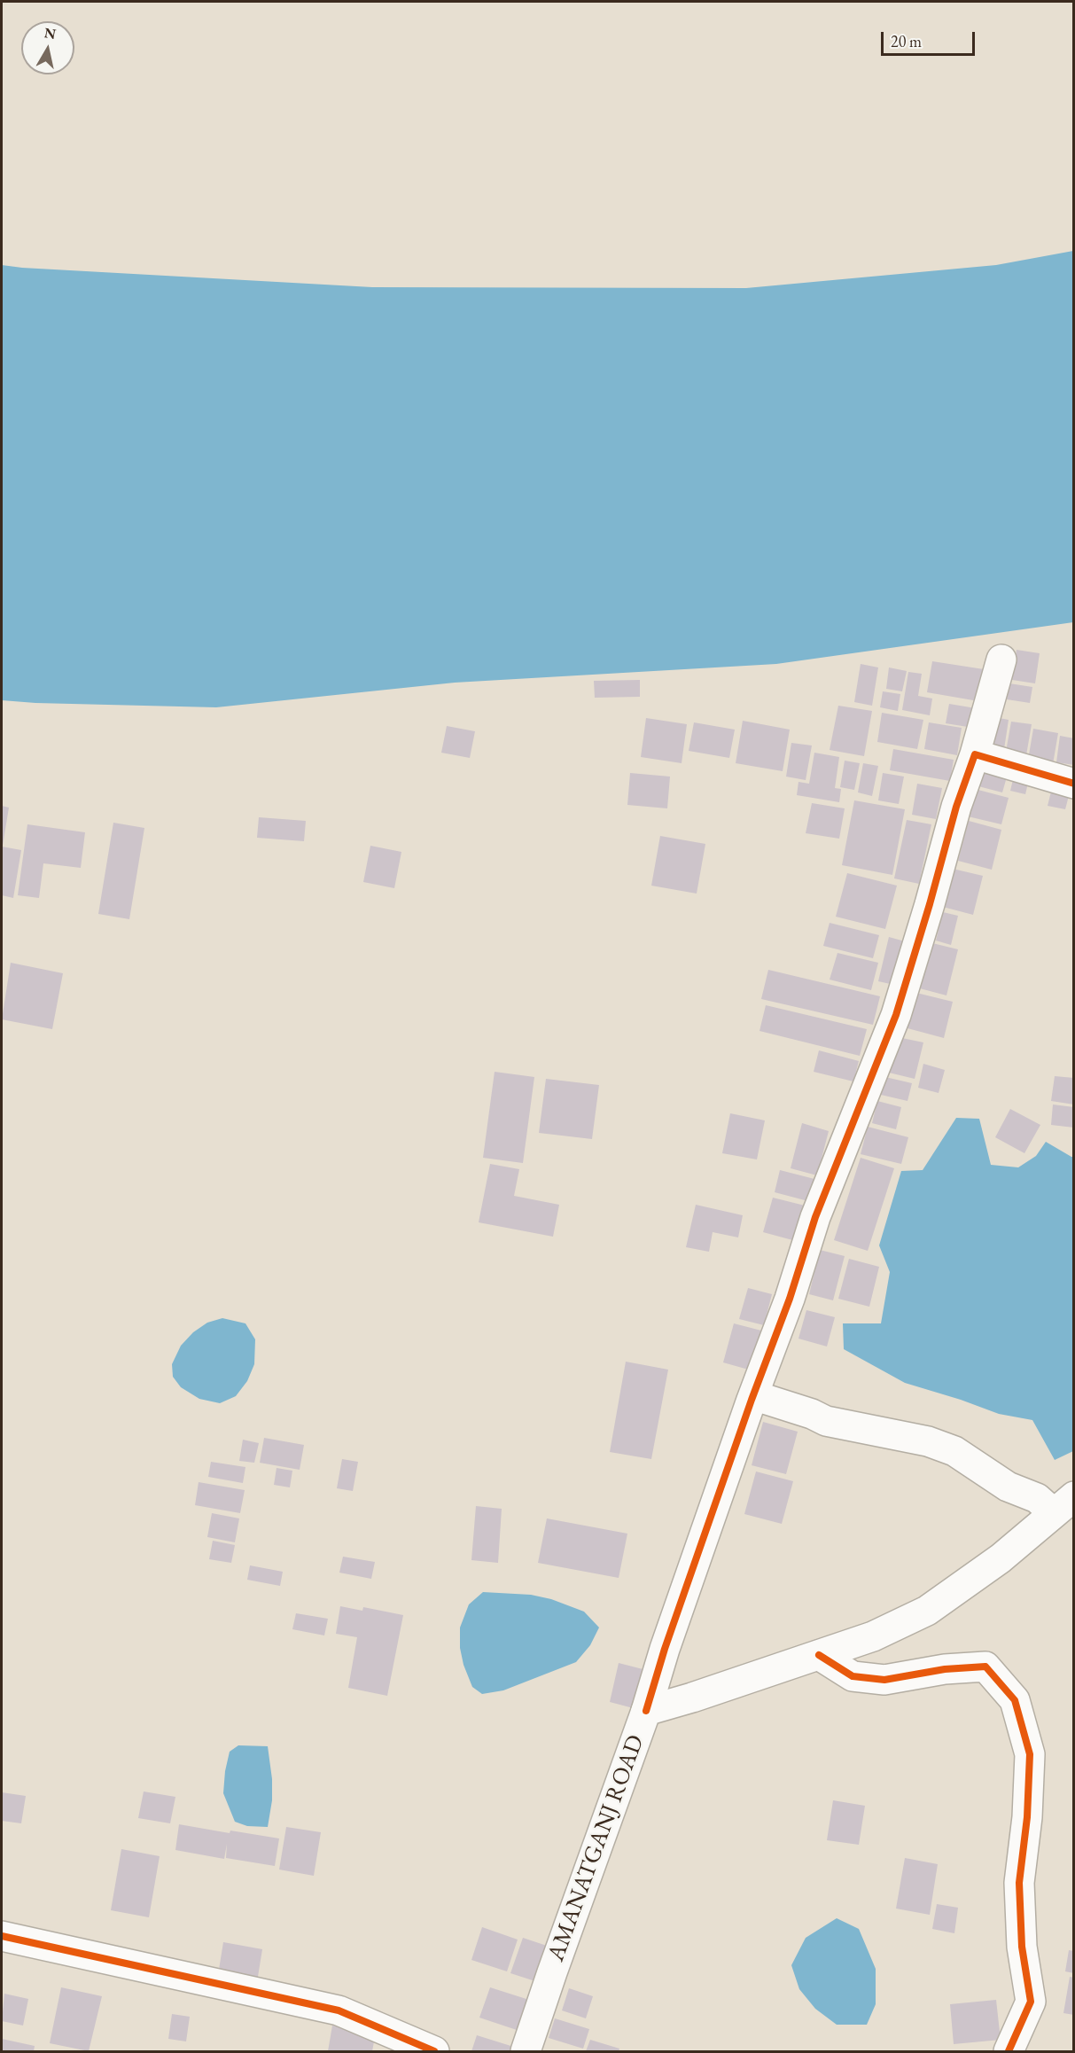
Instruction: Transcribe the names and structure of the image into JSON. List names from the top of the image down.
{
  "streets": {
    "street": ["AMANATGANJ ROAD"]
  },
  "scale_bar": "20 m",
  "north": "top"
}
